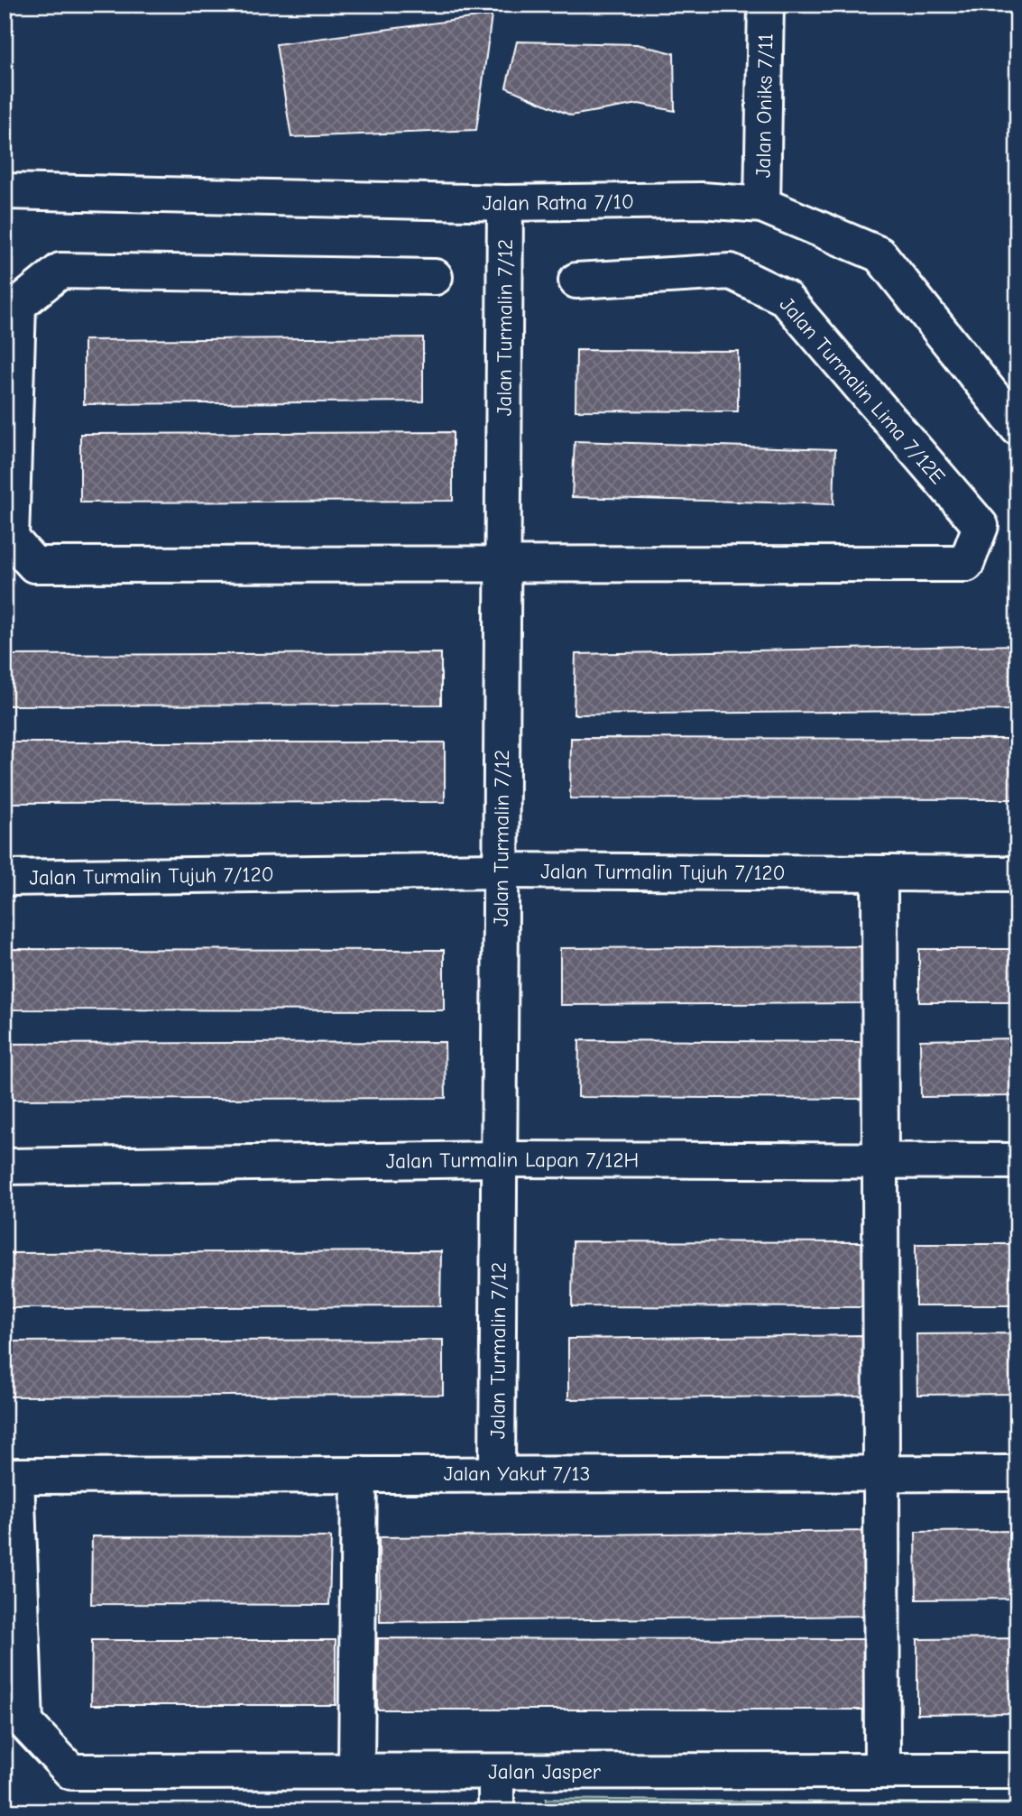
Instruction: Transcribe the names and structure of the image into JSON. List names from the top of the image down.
{
  "streets": {
    "street": [
      "Jalan Oniks 7/11",
      "Jalan Ratna 7/10",
      "Jalan Turmalin 7/12",
      "Jalan Turmalin Lima 7/12E",
      "Jalan Turmalin Tujuh 7/120",
      "Jalan Turmalin Lapan 7/12H",
      "Jalan Yakut 7/13",
      "Jalan Jasper"
    ]
  },
  "crossings": [
    ["Jalan Oniks 7/11", "Jalan Ratna 7/10"],
    ["Jalan Ratna 7/10", "Jalan Turmalin 7/12"],
    ["Jalan Turmalin 7/12", "Jalan Turmalin Lima 7/12E"],
    ["Jalan Turmalin 7/12", "Jalan Turmalin Tujuh 7/120"],
    ["Jalan Turmalin 7/12", "Jalan Turmalin Lapan 7/12H"],
    ["Jalan Turmalin 7/12", "Jalan Yakut 7/13"],
    ["Jalan Yakut 7/13", "Jalan Jasper"]
  ]
}
